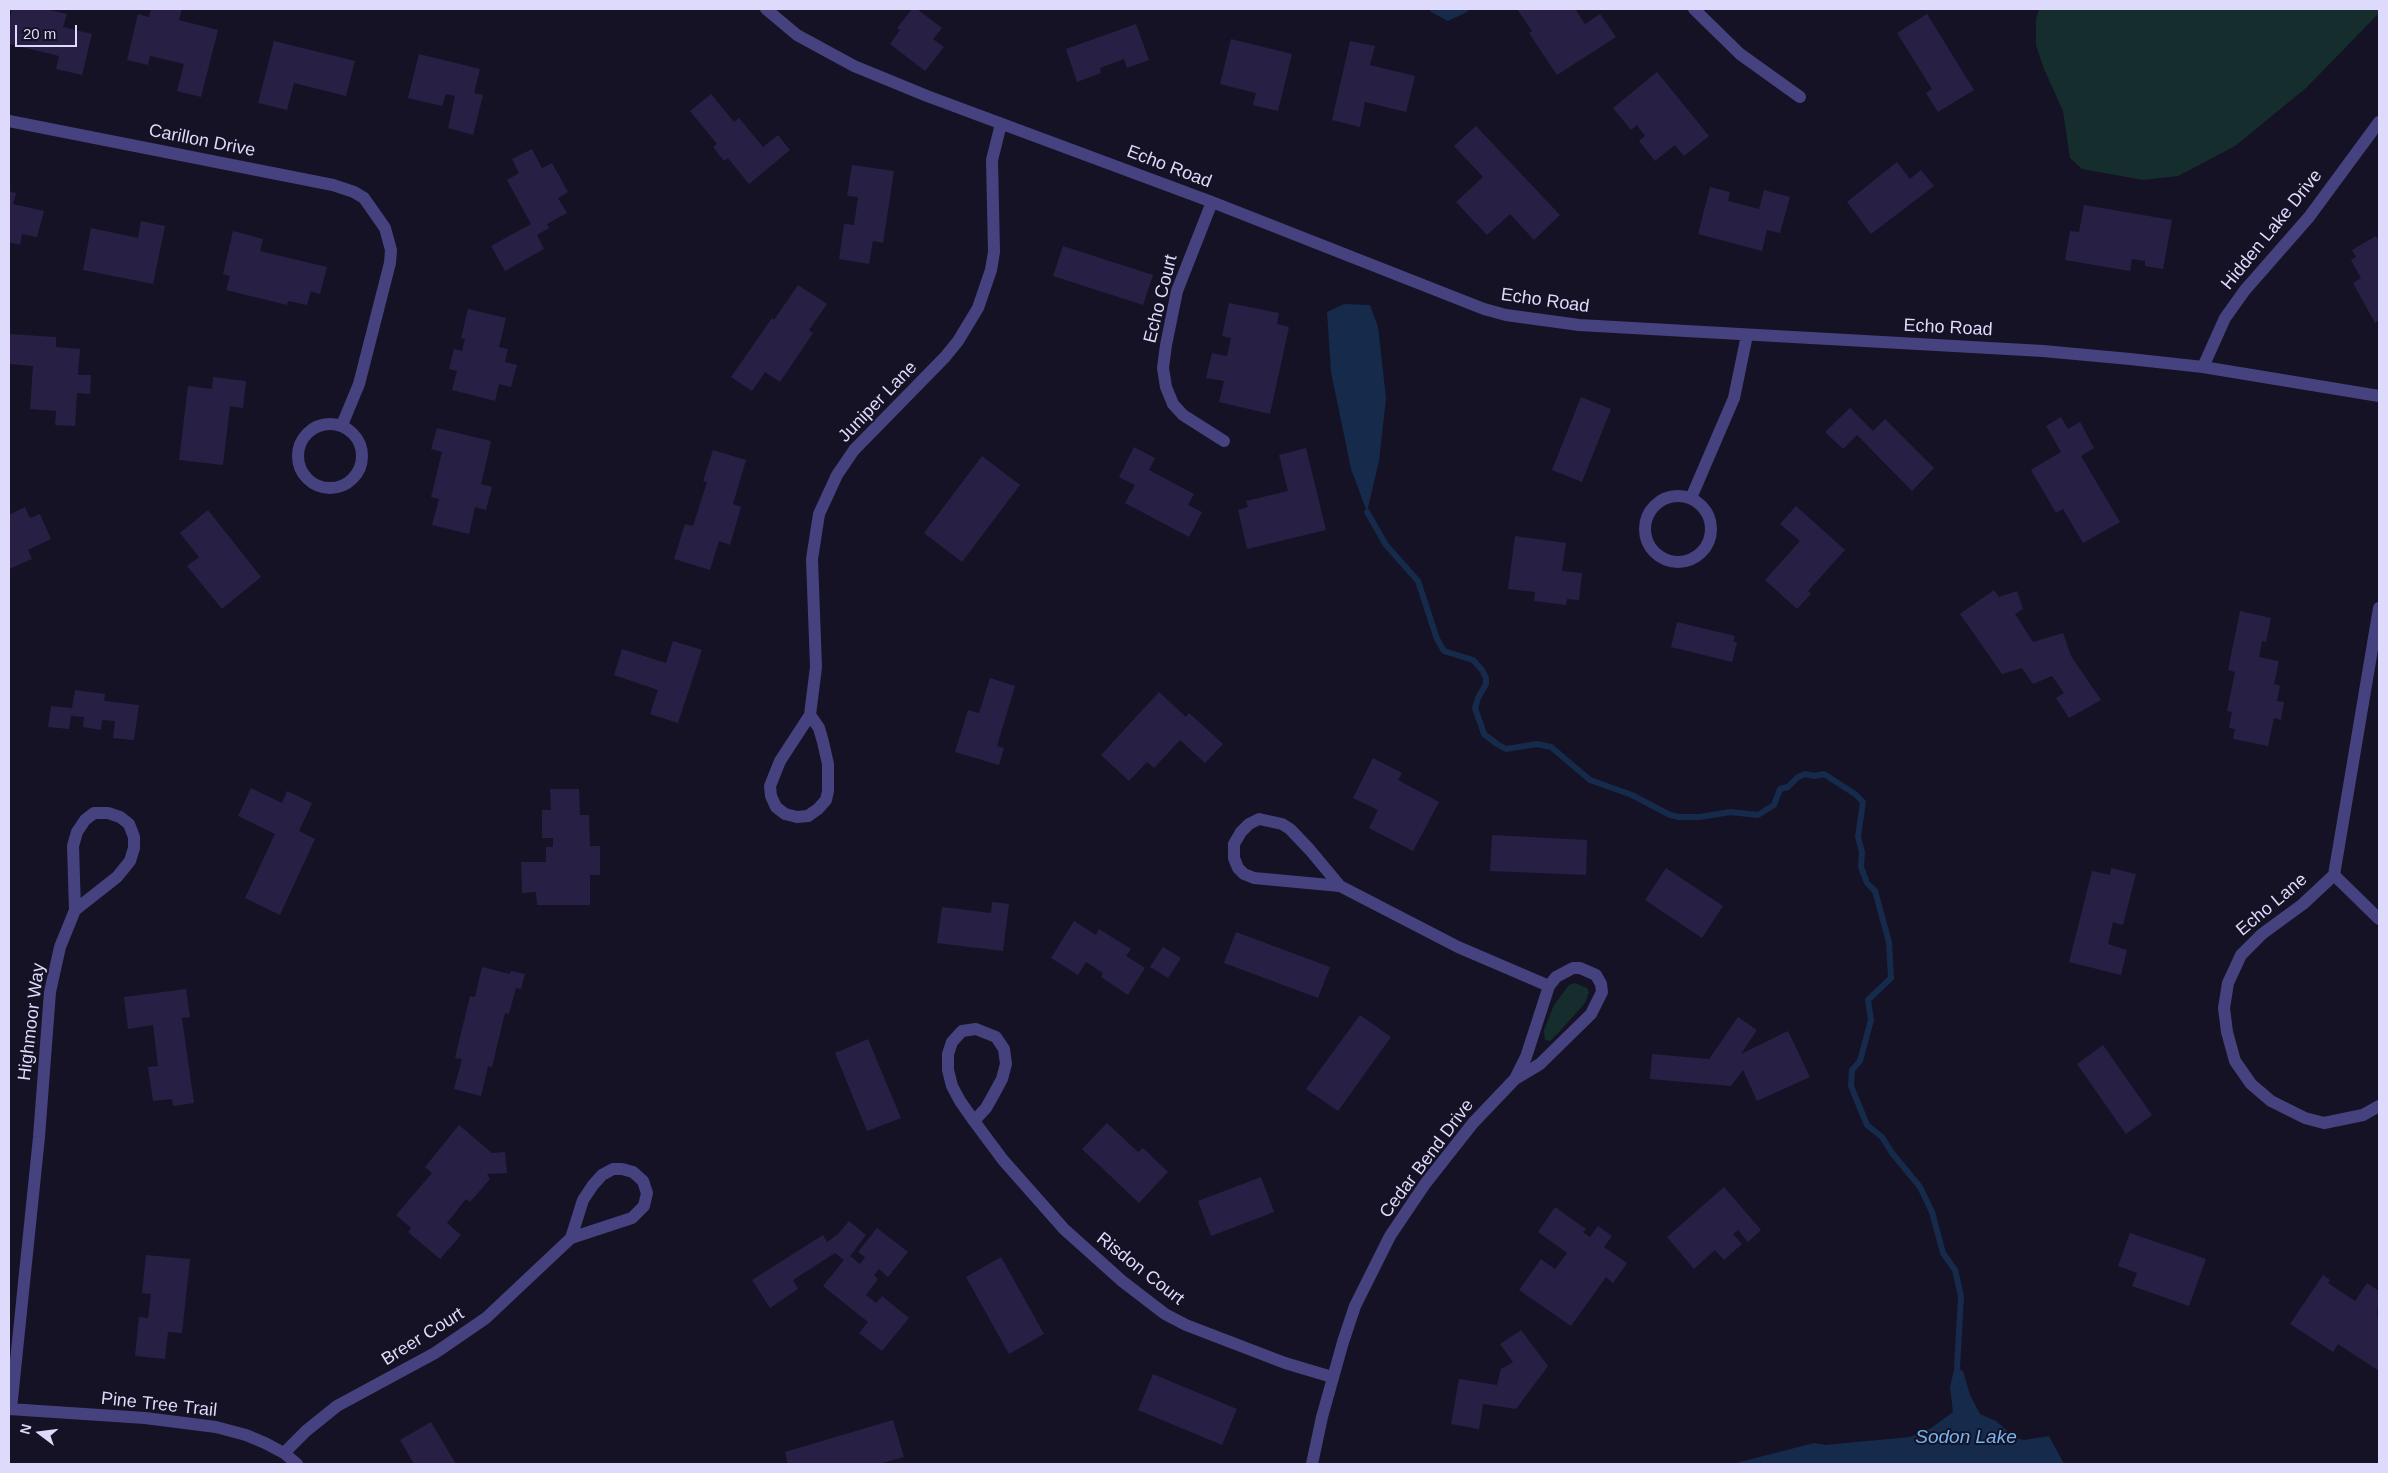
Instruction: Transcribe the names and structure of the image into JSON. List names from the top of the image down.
{
  "streets": {
    "street": [
      "Carillon Drive",
      "Echo Road",
      "Hidden Lake Drive",
      "Echo Court",
      "Juniper Lane",
      "Echo Lane",
      "Highmoor Way",
      "Cedar Bend Drive",
      "Risdon Court",
      "Breer Court",
      "Pine Tree Trail"
    ]
  },
  "crossings": [
    ["Echo Road", "Hidden Lake Drive"],
    ["Echo Road", "Echo Court"],
    ["Echo Road", "Juniper Lane"],
    ["Highmoor Way", "Pine Tree Trail"],
    ["Cedar Bend Drive", "Risdon Court"],
    ["Breer Court", "Pine Tree Trail"]
  ],
  "water": ["Sodon Lake"],
  "scale_bar": "20 m",
  "north": "left"
}
